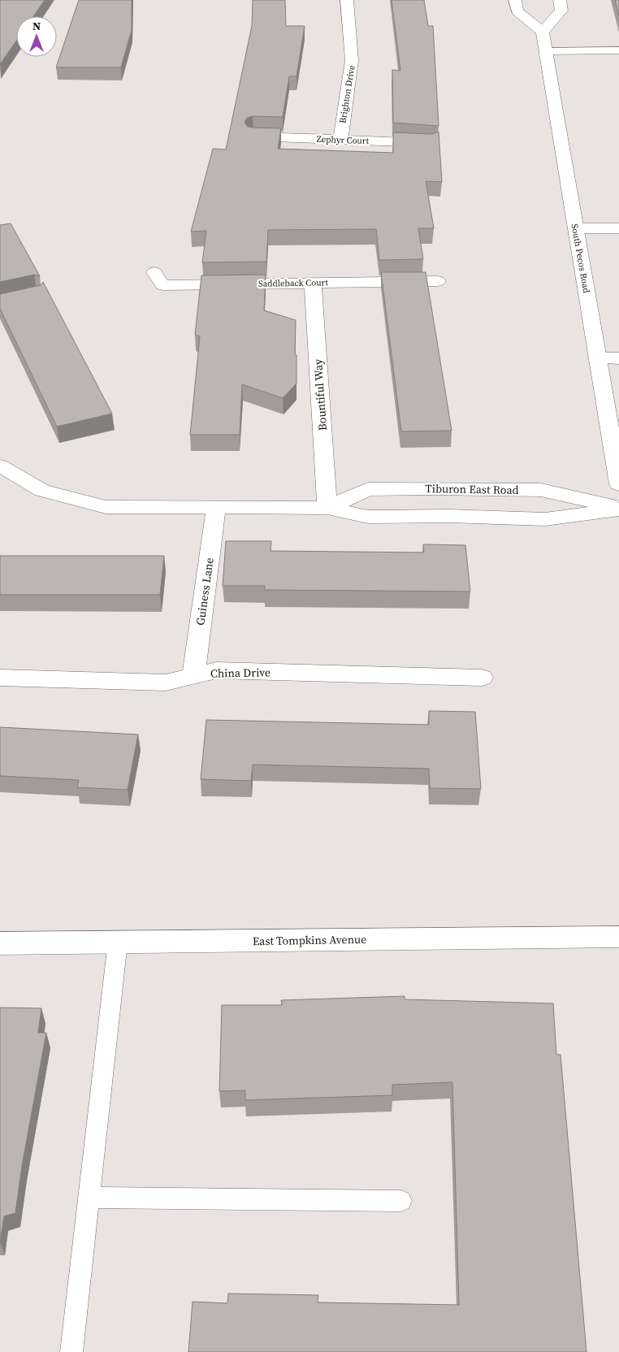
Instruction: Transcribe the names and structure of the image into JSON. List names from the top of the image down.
{
  "streets": {
    "street": [
      "Brighton Drive",
      "Zephyr Court",
      "South Pecos Road",
      "Saddleback Court",
      "Bountiful Way",
      "Tiburon East Road",
      "Guiness Lane",
      "China Drive",
      "East Tompkins Avenue"
    ]
  },
  "crossings": [
    ["Brighton Drive", "Zephyr Court"],
    ["Saddleback Court", "Bountiful Way"],
    ["Bountiful Way", "Tiburon East Road"],
    ["Tiburon East Road", "Guiness Lane"],
    ["Guiness Lane", "China Drive"]
  ],
  "north": "top"
}
